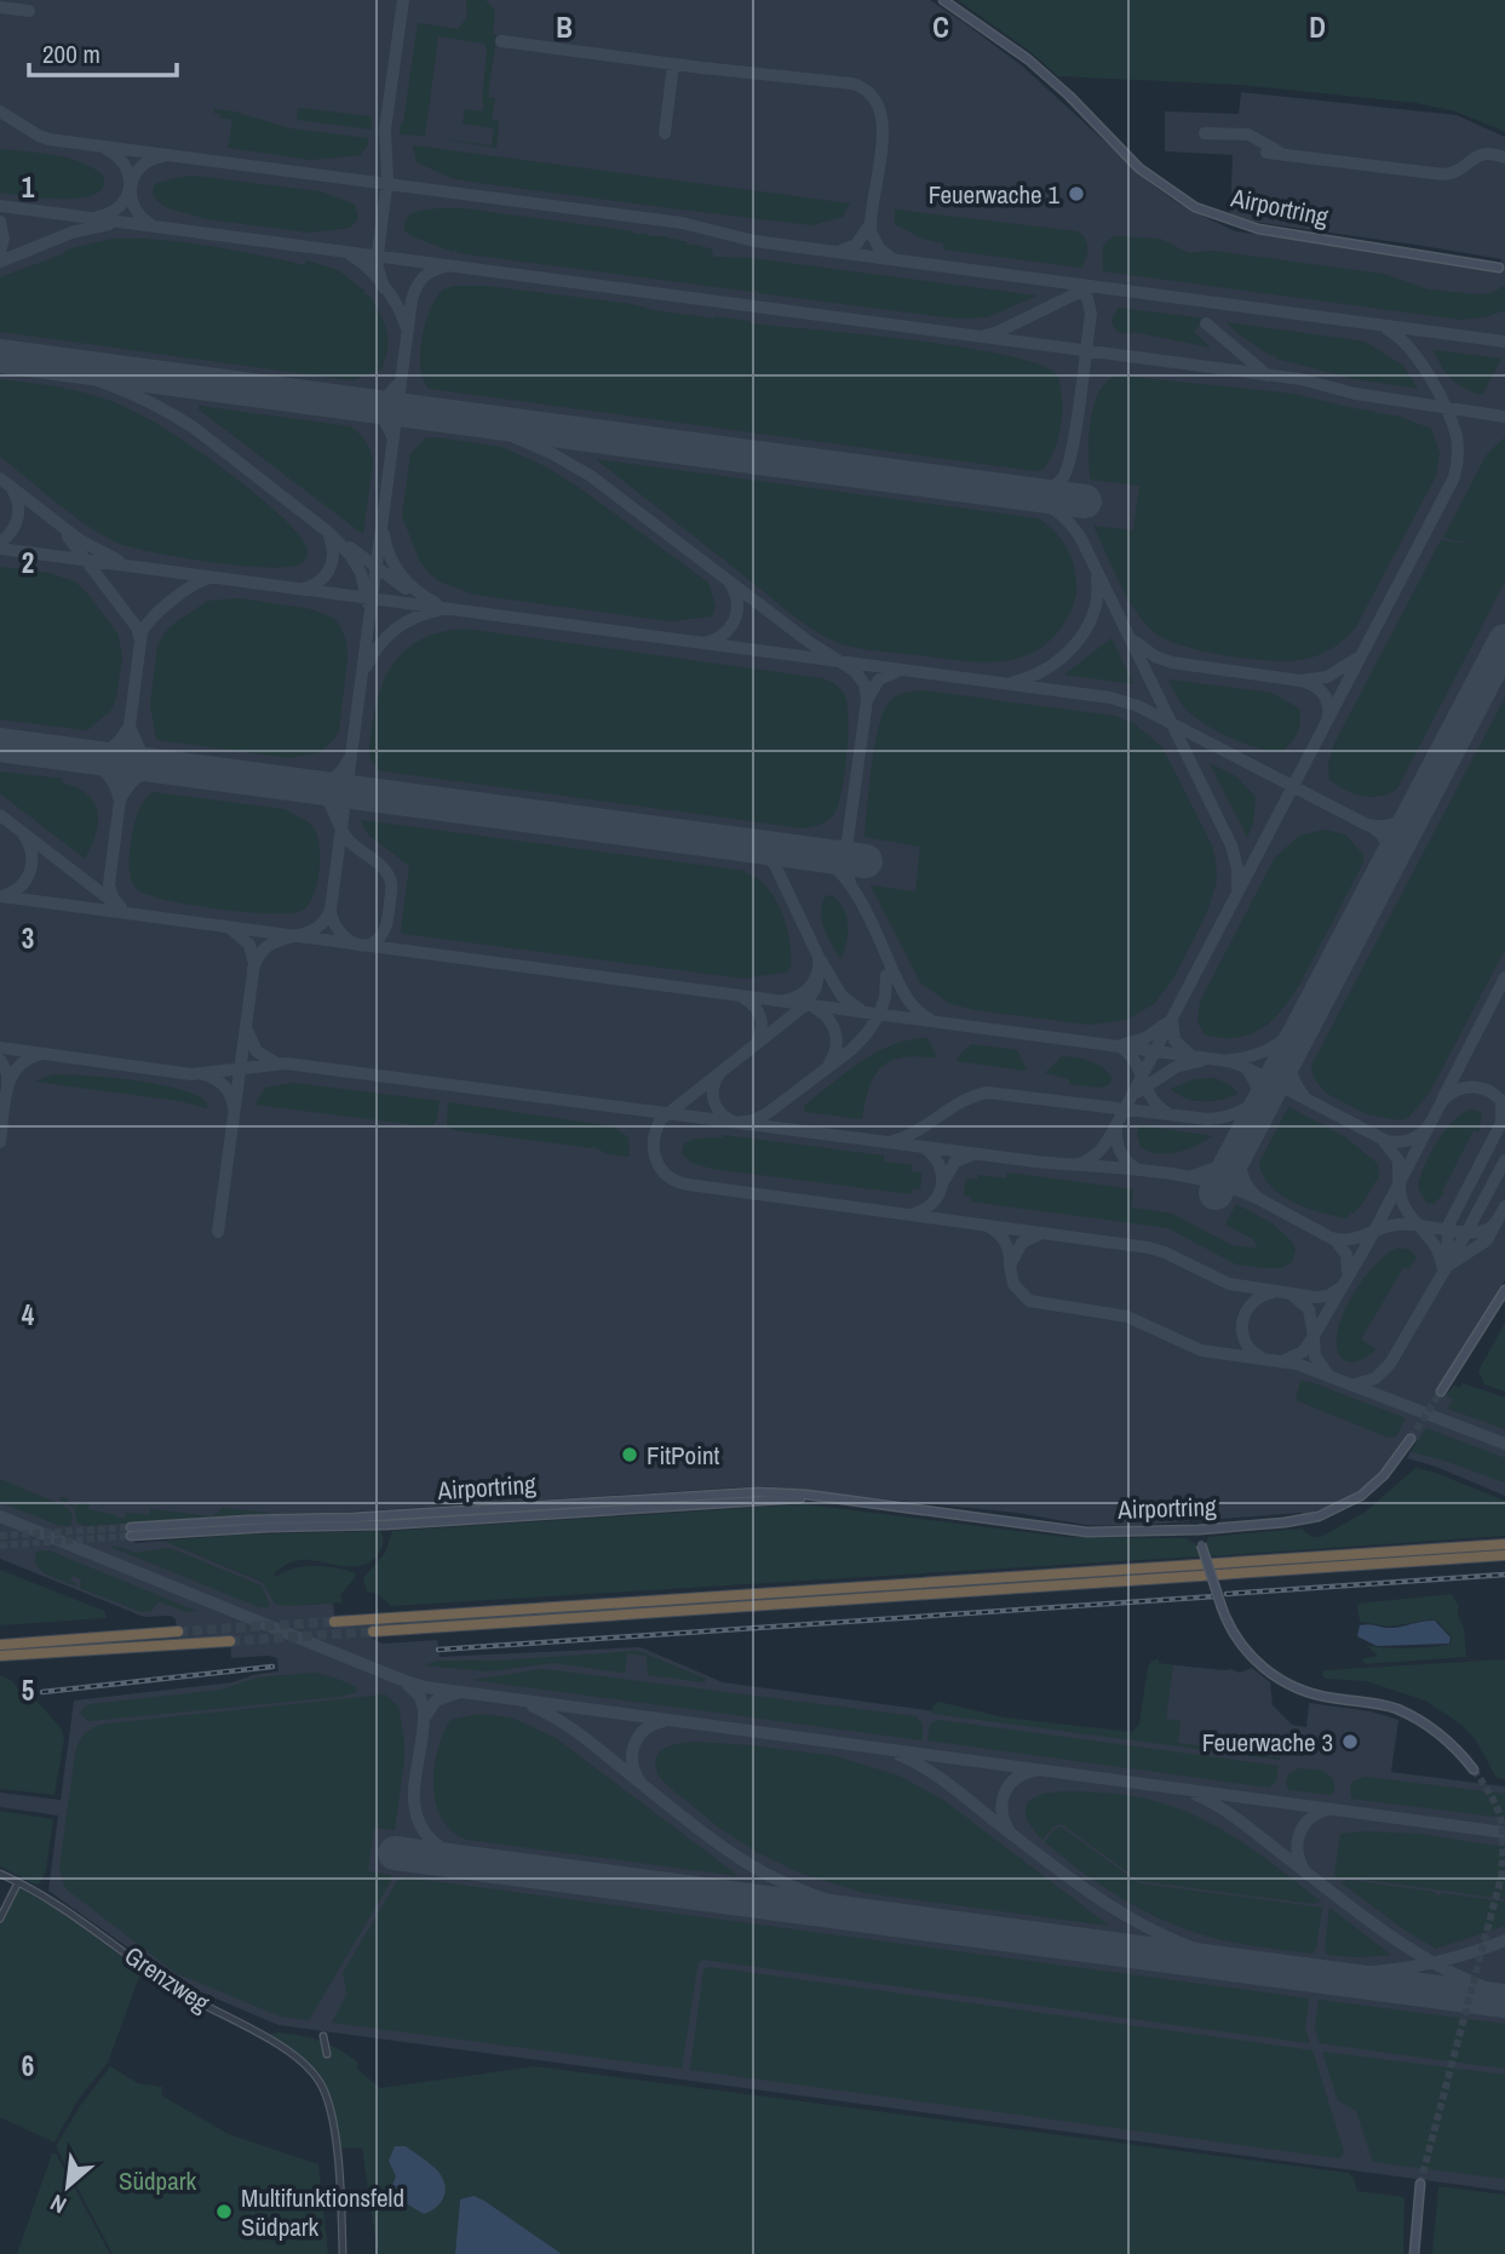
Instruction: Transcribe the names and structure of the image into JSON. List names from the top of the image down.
{
  "streets": {
    "street": ["Airportring", "Grenzweg"]
  },
  "parks": ["Südpark"],
  "places": [
    "Feuerwache 1",
    "FitPoint",
    "Feuerwache 3",
    "Multifunktionsfeld Südpark"
  ],
  "scale_bar": "200 m",
  "north": "bottom left",
  "grid": {
    "columns": ["B", "C", "D"],
    "rows": [
      "1",
      "2",
      "3",
      "4",
      "5",
      "6"
    ]
  }
}
